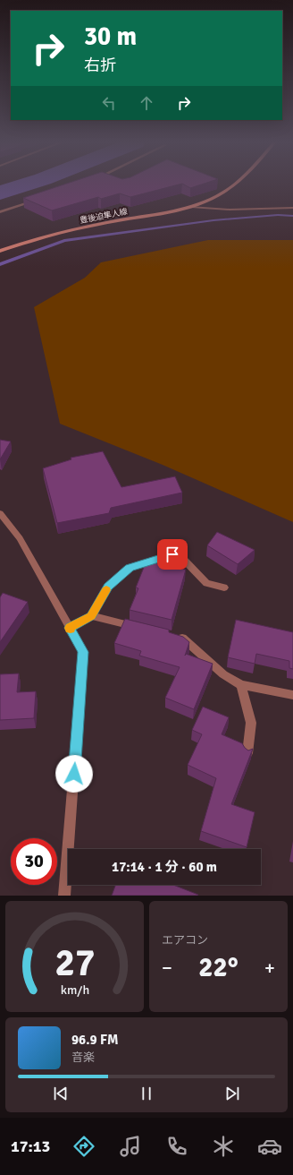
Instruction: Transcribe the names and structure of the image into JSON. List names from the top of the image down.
{
  "streets": {
    "main road": ["豊後迫隼人線"]
  },
  "page": {
    "turn": ["30 m", "右折"],
    "limit": "30",
    "trip": "17:14 · 1 分 · 60 m",
    "tile": "エアコン",
    "heat": ["−", "22°", "+"],
    "song": ["96.9 FM", "音楽"],
    "tabs": "17:13",
    "gauge": ["27", "km/h"]
  }
}
